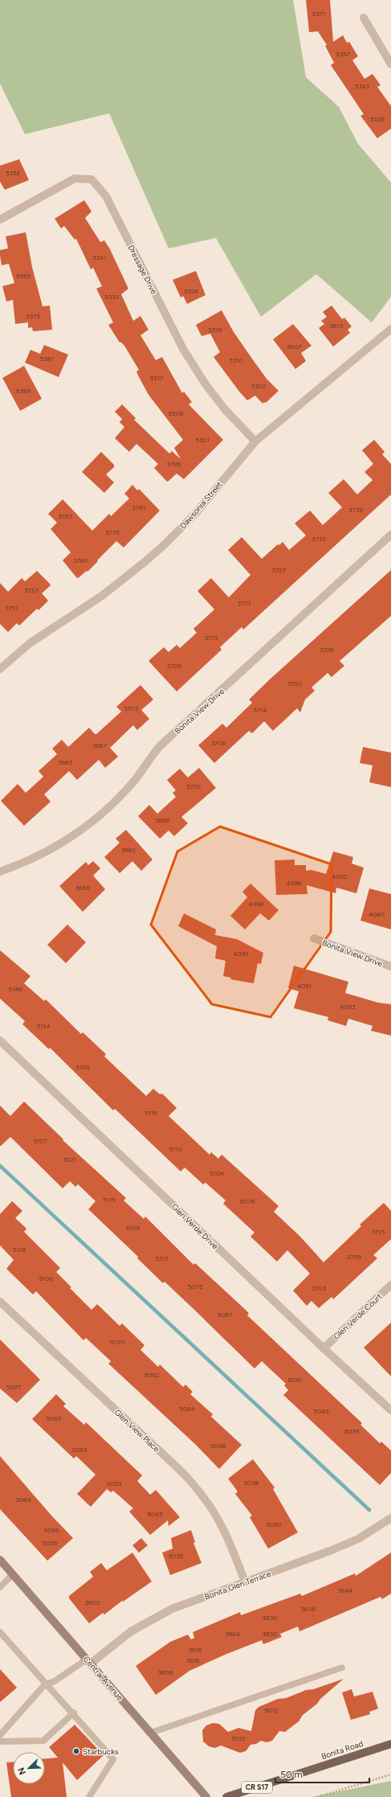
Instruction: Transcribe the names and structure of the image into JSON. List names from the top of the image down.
{
  "streets": {
    "main road": ["Central Avenue", "Bonita Road", "CR S17"],
    "street": [
      "Dressage Drive",
      "Dawsonia Street",
      "Bonita View Drive",
      "Glen Verde Drive",
      "Glen Verde Court",
      "Glen View Place",
      "Bonita Glen Terrace"
    ]
  },
  "crossings": [
    ["Dressage Drive", "Dawsonia Street"],
    ["Glen Verde Drive", "Glen Verde Court"],
    ["Glen View Place", "Bonita Glen Terrace"],
    ["Bonita Glen Terrace", "Central Avenue"]
  ],
  "places": ["Starbucks"],
  "house_numbers": [
    "5371",
    "5357",
    "5343",
    "5329",
    "5352",
    "5341",
    "5365",
    "5326",
    "5333",
    "5373",
    "3815",
    "5318",
    "3807",
    "5381",
    "5310",
    "5317",
    "5302",
    "5389",
    "5309",
    "5301",
    "3799",
    "3781",
    "3739",
    "3763",
    "3775",
    "3733",
    "3769",
    "3727",
    "3757",
    "3721",
    "3751",
    "3715",
    "3726",
    "3709",
    "3720",
    "3703",
    "3714",
    "3708",
    "3667",
    "3663",
    "3702",
    "3668",
    "3662",
    "4092",
    "4096",
    "3656",
    "4098",
    "4080",
    "4097",
    "4091",
    "5146",
    "4083",
    "5134",
    "5128",
    "5116",
    "5127",
    "5110",
    "5121",
    "5104",
    "5115",
    "5076",
    "5109",
    "3715",
    "5118",
    "3709",
    "5101",
    "5106",
    "5075",
    "3703",
    "5067",
    "5070",
    "5062",
    "5051",
    "5077",
    "5054",
    "5045",
    "5069",
    "5039",
    "5046",
    "5063",
    "5038",
    "5053",
    "5064",
    "5045",
    "5030",
    "5056",
    "5056",
    "5035",
    "3644",
    "3605",
    "3638",
    "3630",
    "3624",
    "3630",
    "3616",
    "3616",
    "3606",
    "5012",
    "5012"
  ],
  "scale_bar": "50 m",
  "north": "bottom left"
}
